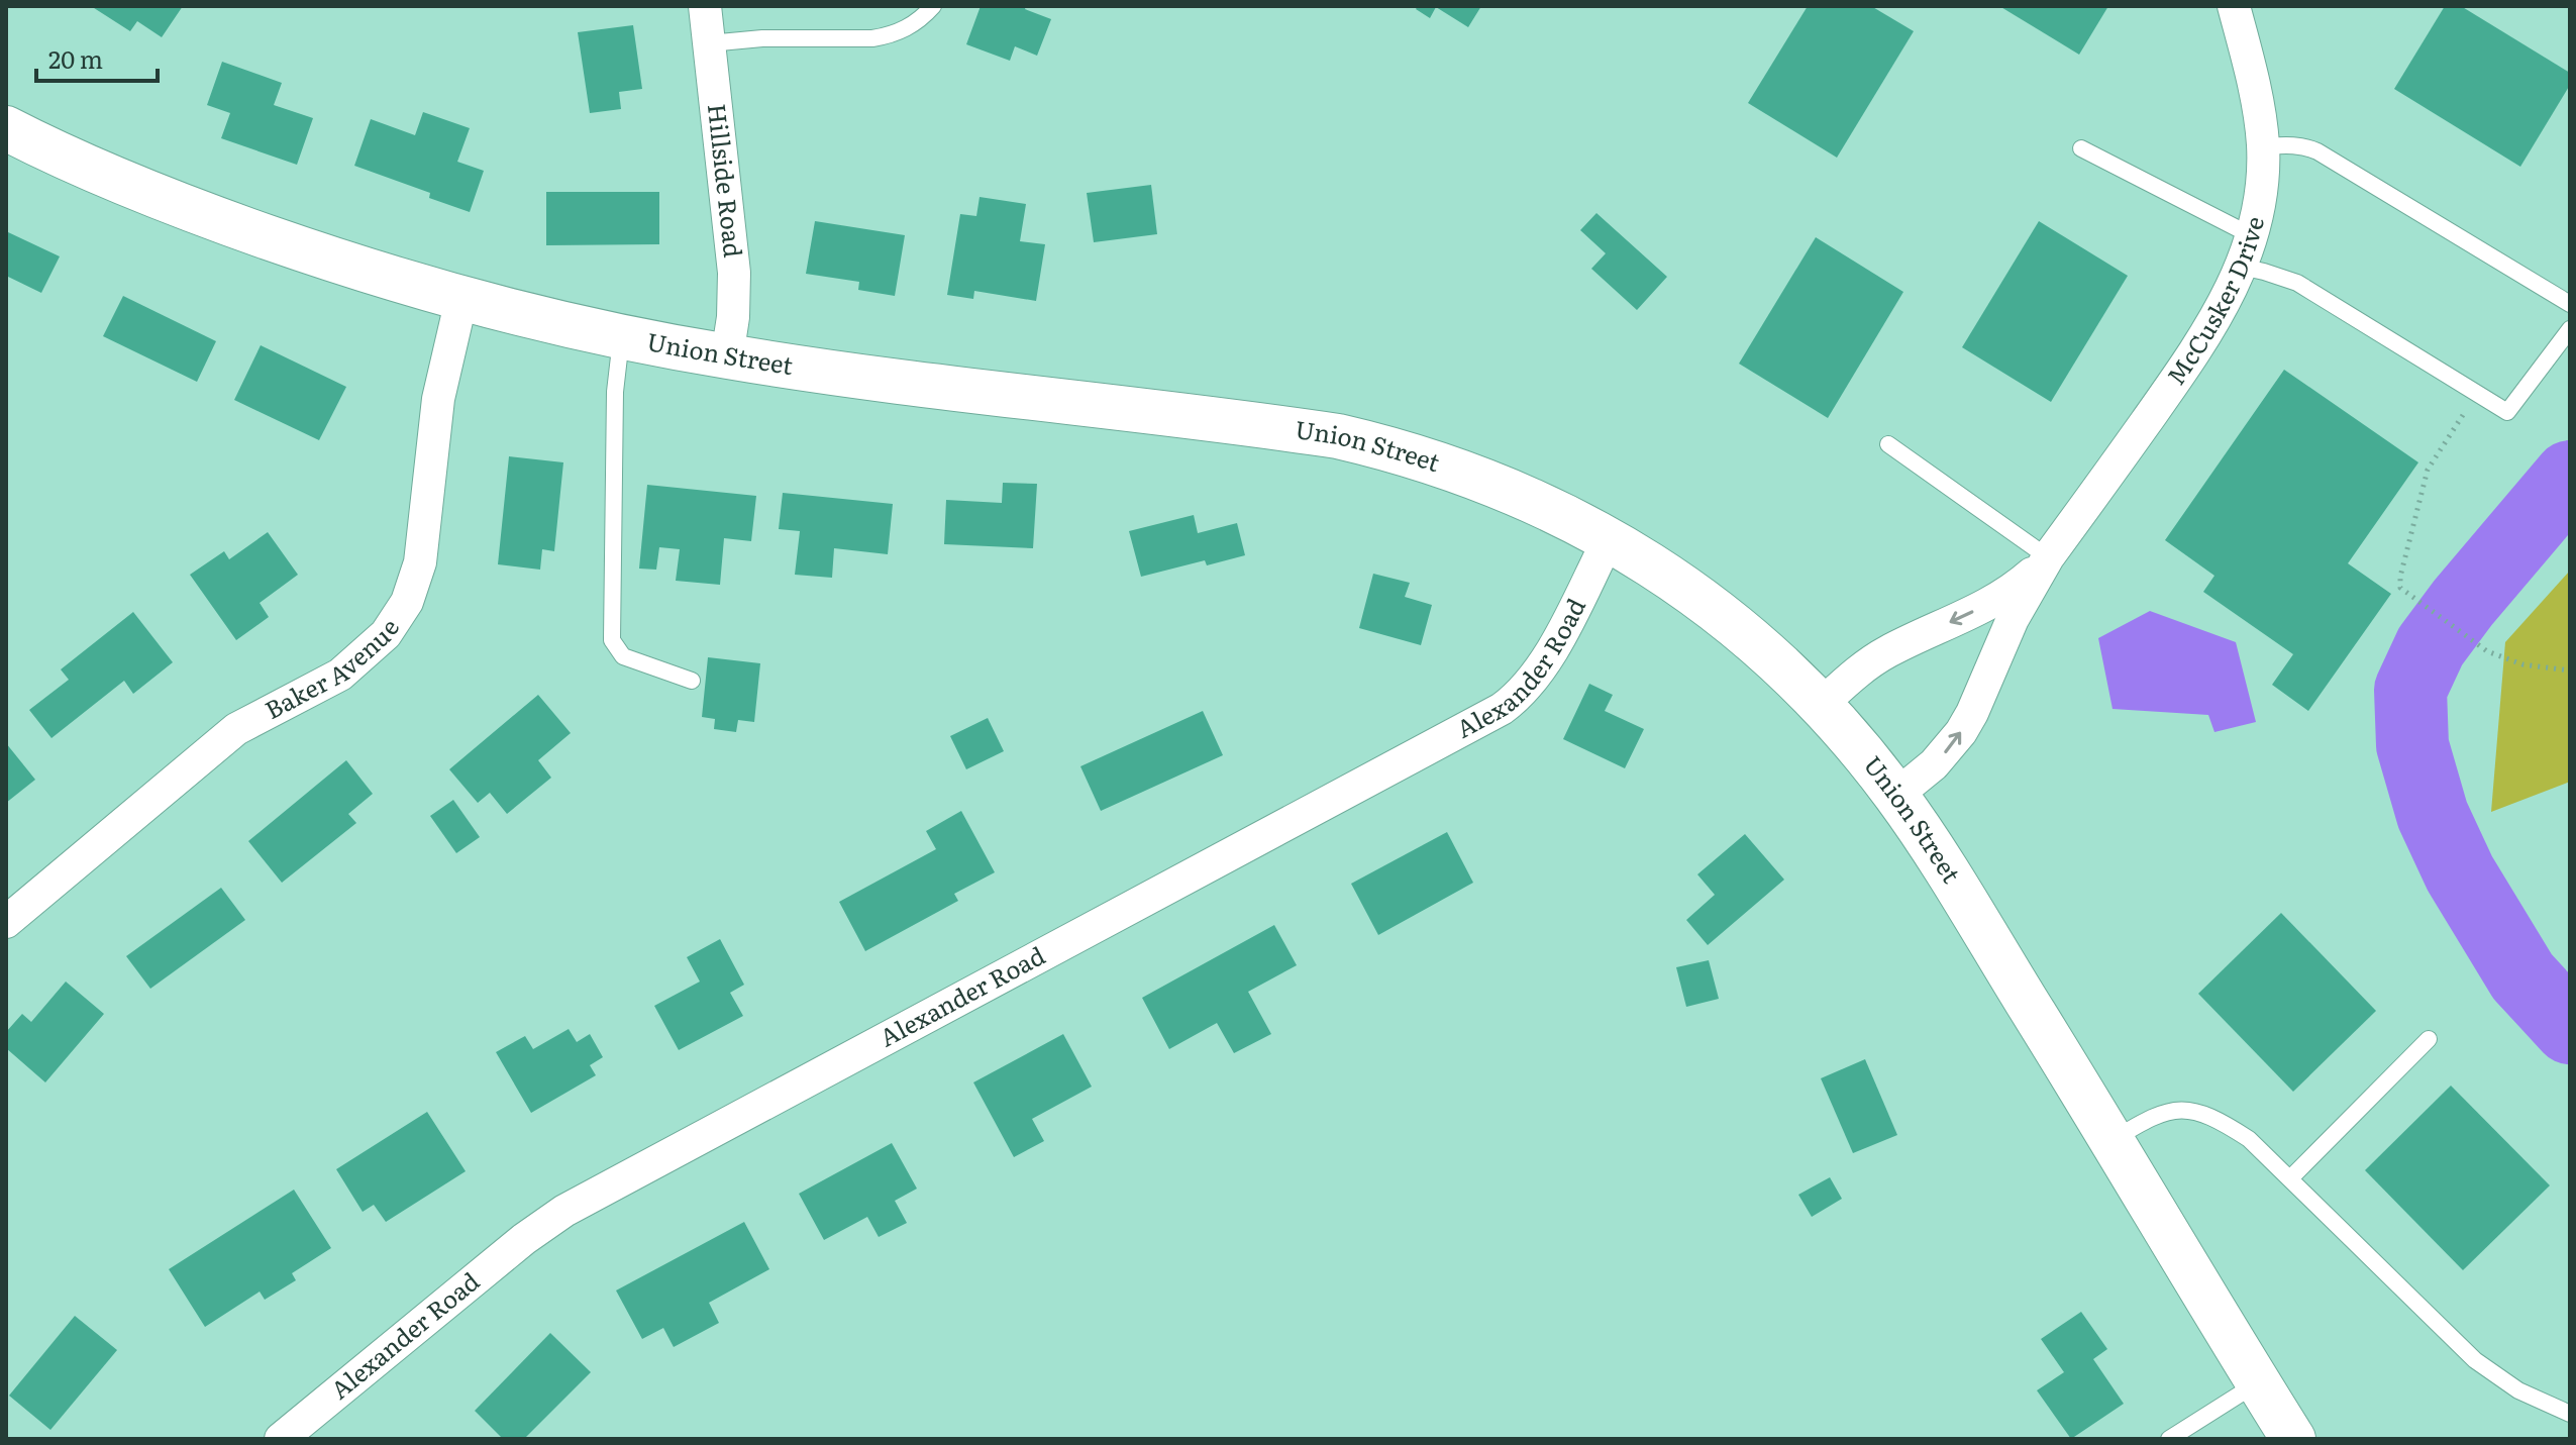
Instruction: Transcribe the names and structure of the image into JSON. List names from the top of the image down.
{
  "streets": {
    "main road": ["Union Street"],
    "street": [
      "Hillside Road",
      "McCusker Drive",
      "Alexander Road",
      "Baker Avenue"
    ]
  },
  "crossings": [
    ["Hillside Road", "Union Street"],
    ["McCusker Drive", "Union Street"],
    ["Union Street", "Alexander Road"],
    ["Union Street", "Baker Avenue"]
  ],
  "scale_bar": "20 m"
}
